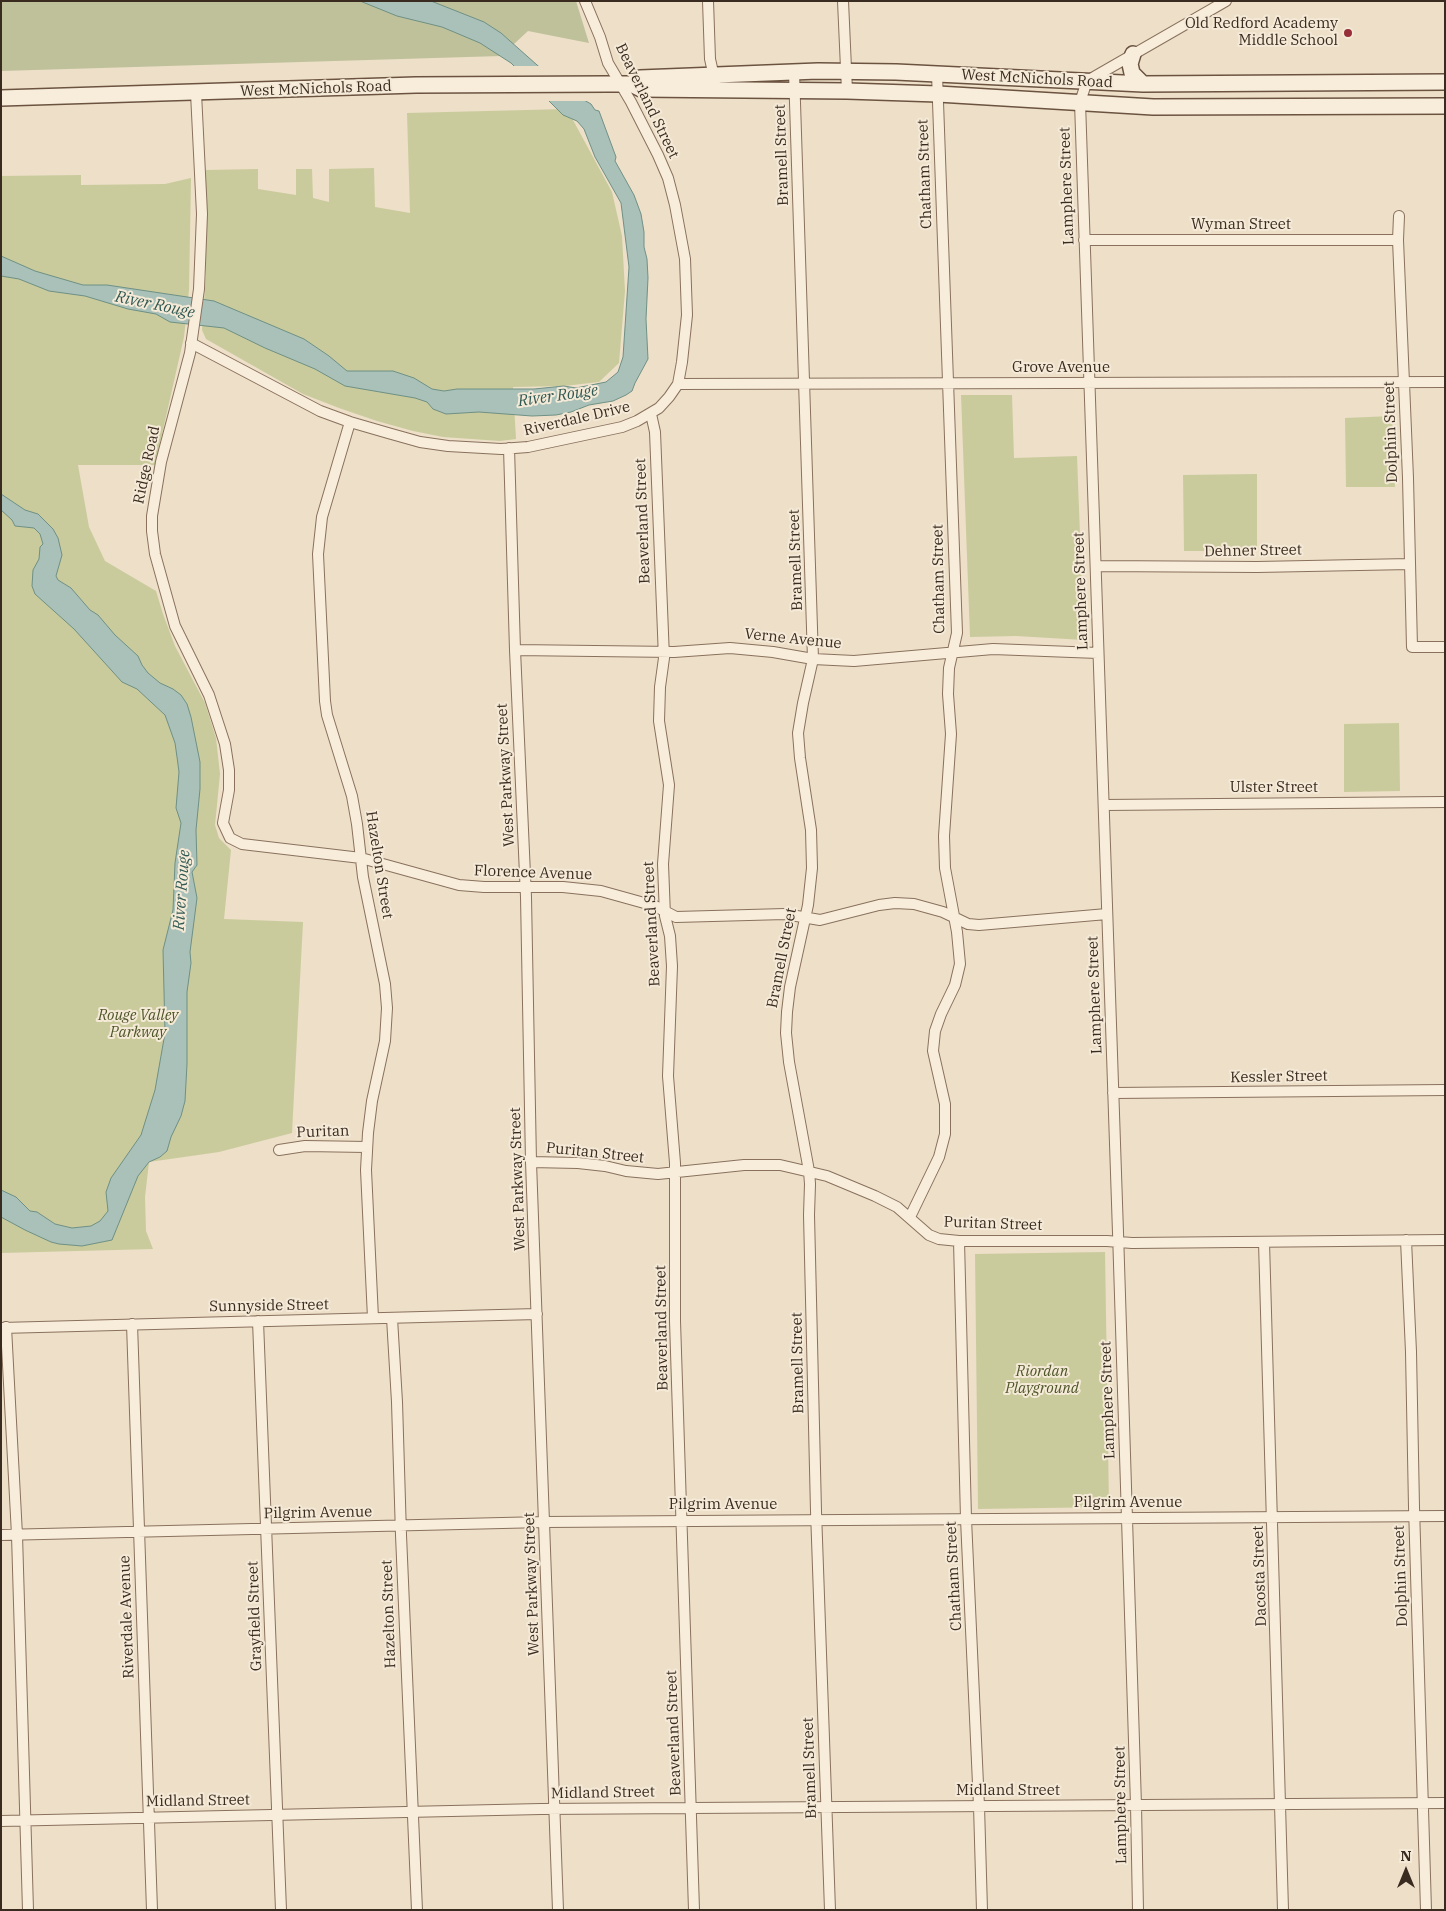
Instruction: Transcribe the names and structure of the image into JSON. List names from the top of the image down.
{
  "streets": {
    "main road": ["West McNichols Road"],
    "street": [
      "Beaverland Street",
      "Bramell Street",
      "Chatham Street",
      "Lamphere Street",
      "Wyman Street",
      "Grove Avenue",
      "Riverdale Drive",
      "Dolphin Street",
      "Ridge Road",
      "Dehner Street",
      "Verne Avenue",
      "West Parkway Street",
      "Ulster Street",
      "Hazelton Street",
      "Florence Avenue",
      "Kessler Street",
      "Puritan",
      "Puritan Street",
      "Sunnyside Street",
      "Pilgrim Avenue",
      "Dacosta Street",
      "Grayfield Street",
      "Riverdale Avenue",
      "Midland Street"
    ]
  },
  "crossings": [
    ["West McNichols Road", "Beaverland Street"],
    ["West McNichols Road", "Bramell Street"],
    ["West McNichols Road", "Chatham Street"],
    ["West McNichols Road", "Lamphere Street"],
    ["West McNichols Road", "Ridge Road"],
    ["Beaverland Street", "Grove Avenue"],
    ["Beaverland Street", "Riverdale Drive"],
    ["Beaverland Street", "Verne Avenue"],
    ["Beaverland Street", "Florence Avenue"],
    ["Beaverland Street", "Puritan Street"],
    ["Beaverland Street", "Pilgrim Avenue"],
    ["Beaverland Street", "Midland Street"],
    ["Bramell Street", "Grove Avenue"],
    ["Bramell Street", "Verne Avenue"],
    ["Bramell Street", "Florence Avenue"],
    ["Bramell Street", "Puritan Street"],
    ["Bramell Street", "Pilgrim Avenue"],
    ["Bramell Street", "Midland Street"],
    ["Chatham Street", "Grove Avenue"],
    ["Chatham Street", "Verne Avenue"],
    ["Chatham Street", "Florence Avenue"],
    ["Chatham Street", "Puritan Street"],
    ["Chatham Street", "Pilgrim Avenue"],
    ["Chatham Street", "Midland Street"],
    ["Lamphere Street", "Wyman Street"],
    ["Lamphere Street", "Grove Avenue"],
    ["Lamphere Street", "Dehner Street"],
    ["Lamphere Street", "Verne Avenue"],
    ["Lamphere Street", "Ulster Street"],
    ["Lamphere Street", "Florence Avenue"],
    ["Lamphere Street", "Kessler Street"],
    ["Lamphere Street", "Puritan Street"],
    ["Lamphere Street", "Pilgrim Avenue"],
    ["Lamphere Street", "Midland Street"],
    ["Wyman Street", "Dolphin Street"],
    ["Grove Avenue", "Dolphin Street"],
    ["Riverdale Drive", "Ridge Road"],
    ["Riverdale Drive", "West Parkway Street"],
    ["Riverdale Drive", "Hazelton Street"],
    ["Dolphin Street", "Dehner Street"],
    ["Dolphin Street", "Puritan Street"],
    ["Dolphin Street", "Pilgrim Avenue"],
    ["Dolphin Street", "Midland Street"],
    ["Ridge Road", "Florence Avenue"],
    ["Verne Avenue", "West Parkway Street"],
    ["West Parkway Street", "Florence Avenue"],
    ["West Parkway Street", "Puritan Street"],
    ["West Parkway Street", "Sunnyside Street"],
    ["West Parkway Street", "Pilgrim Avenue"],
    ["West Parkway Street", "Midland Street"],
    ["Hazelton Street", "Florence Avenue"],
    ["Hazelton Street", "Puritan"],
    ["Hazelton Street", "Sunnyside Street"],
    ["Hazelton Street", "Pilgrim Avenue"],
    ["Hazelton Street", "Midland Street"],
    ["Puritan Street", "Dacosta Street"],
    ["Sunnyside Street", "Grayfield Street"],
    ["Sunnyside Street", "Riverdale Avenue"],
    ["Pilgrim Avenue", "Dacosta Street"],
    ["Pilgrim Avenue", "Grayfield Street"],
    ["Pilgrim Avenue", "Riverdale Avenue"],
    ["Dacosta Street", "Midland Street"],
    ["Grayfield Street", "Midland Street"],
    ["Riverdale Avenue", "Midland Street"]
  ],
  "water": ["River Rouge"],
  "parks": ["Rouge Valley Parkway", "Riordan Playground"],
  "places": ["Old Redford Academy Middle School"],
  "north": "top"
}
